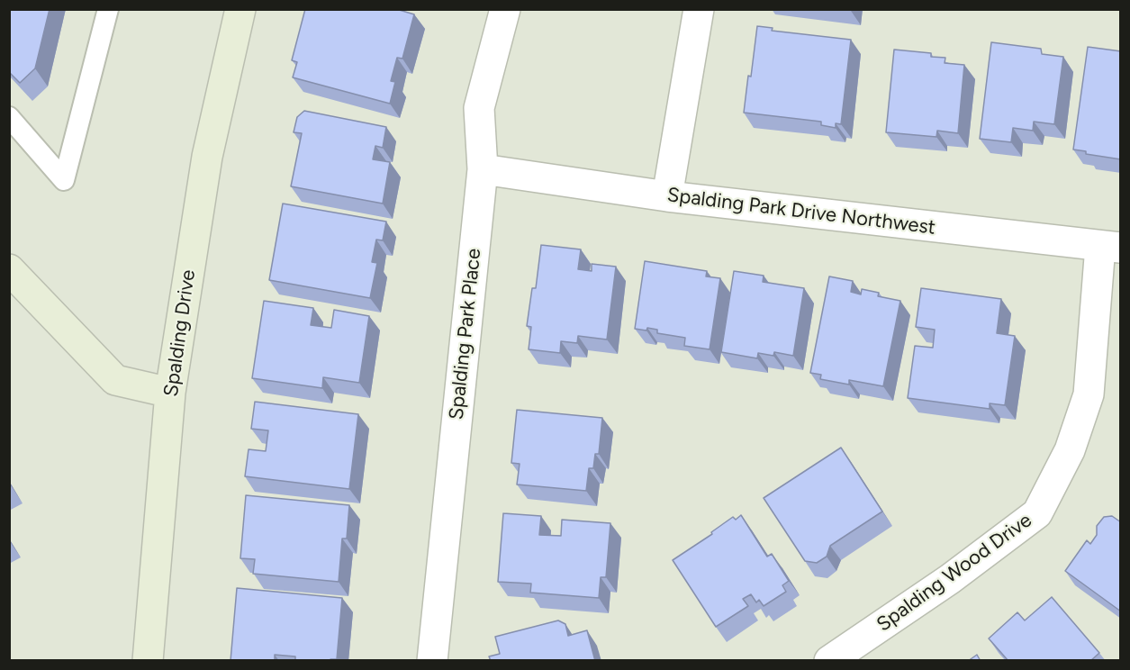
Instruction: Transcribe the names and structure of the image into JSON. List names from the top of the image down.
{
  "streets": {
    "main road": ["Spalding Drive"],
    "street": ["Spalding Park Drive Northwest", "Spalding Park Place", "Spalding Wood Drive"]
  },
  "crossings": [
    ["Spalding Park Drive Northwest", "Spalding Park Place"],
    ["Spalding Park Drive Northwest", "Spalding Wood Drive"]
  ]
}
